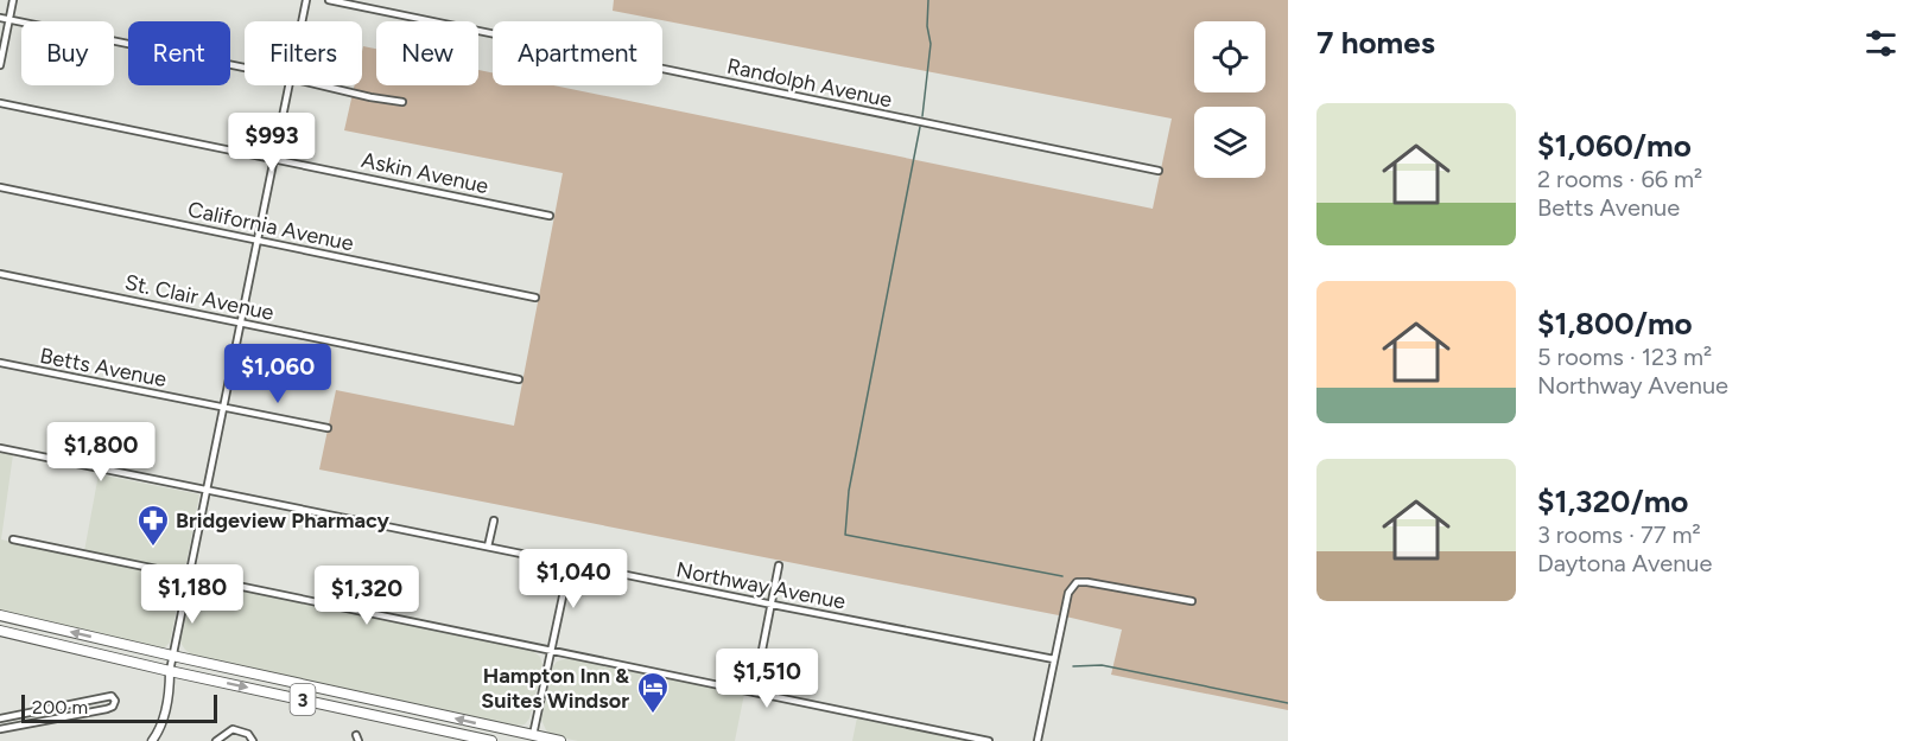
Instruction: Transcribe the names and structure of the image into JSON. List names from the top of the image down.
{
  "streets": {
    "highway": ["3"],
    "street": [
      "Randolph Avenue",
      "Askin Avenue",
      "California Avenue",
      "St. Clair Avenue",
      "Betts Avenue",
      "Northway Avenue"
    ]
  },
  "places": {
    "pharmacy": ["Bridgeview Pharmacy"],
    "hotel": ["Hampton Inn & Suites Windsor"]
  },
  "scale_bar": "200 m",
  "page": {
    "heading": "7 homes",
    "chip": [
      "Buy",
      "Rent",
      "Filters",
      "New",
      "Apartment"
    ],
    "list": [
      {
        "name": "$1,060/mo",
        "note": "2 rooms · 66 m² · Betts Avenue"
      },
      {
        "name": "$1,800/mo",
        "note": "5 rooms · 123 m² · Northway Avenue"
      },
      {
        "name": "$1,320/mo",
        "note": "3 rooms · 77 m² · Daytona Avenue"
      }
    ],
    "price": [
      "$993",
      "$1,060",
      "$1,800",
      "$1,040",
      "$1,180",
      "$1,320",
      "$1,510"
    ],
    "scale": "200 m"
  }
}
